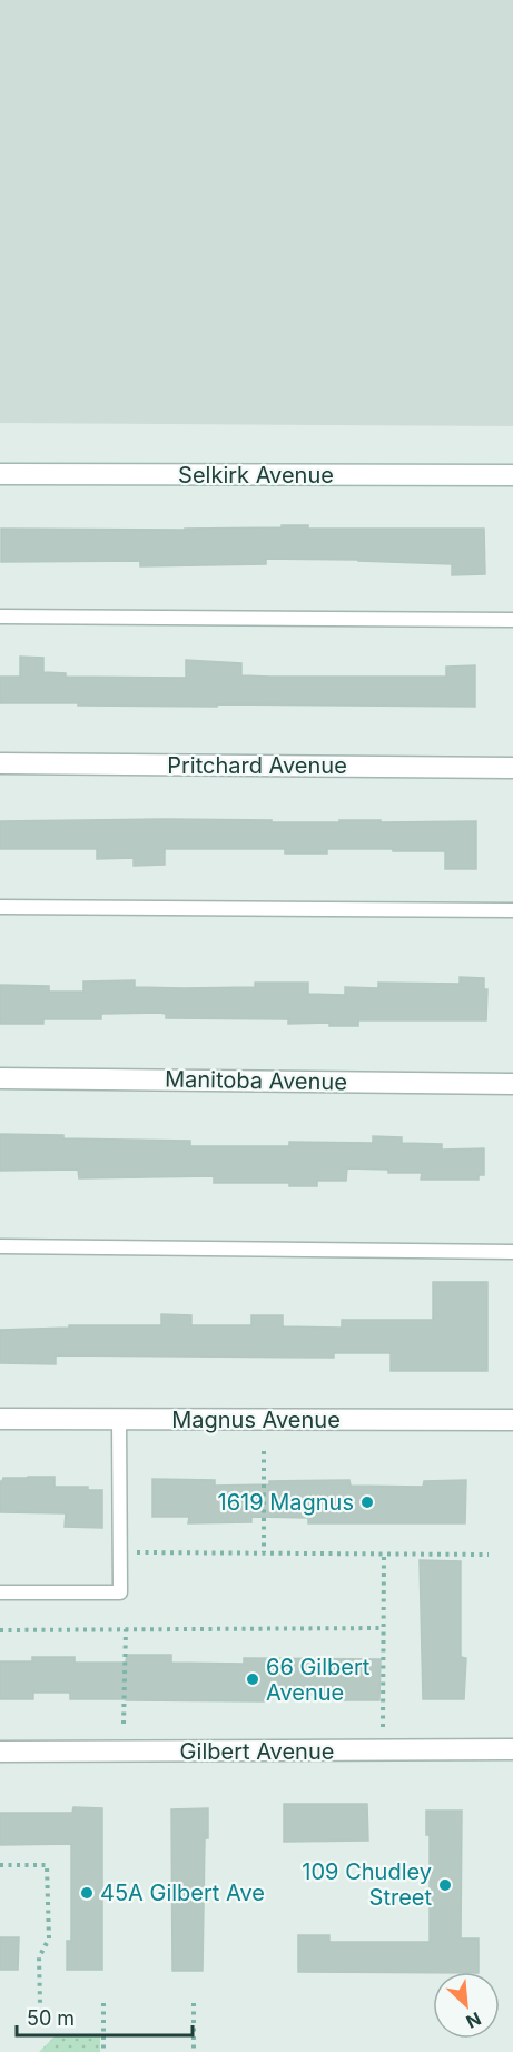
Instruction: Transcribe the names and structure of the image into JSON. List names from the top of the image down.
{
  "streets": {
    "street": [
      "Selkirk Avenue",
      "Pritchard Avenue",
      "Manitoba Avenue",
      "Magnus Avenue",
      "Gilbert Avenue"
    ]
  },
  "places": [
    "1619 Magnus",
    "66 Gilbert Avenue",
    "109 Chudley Street",
    "45A Gilbert Ave"
  ],
  "scale_bar": "50 m",
  "north": "bottom right"
}
